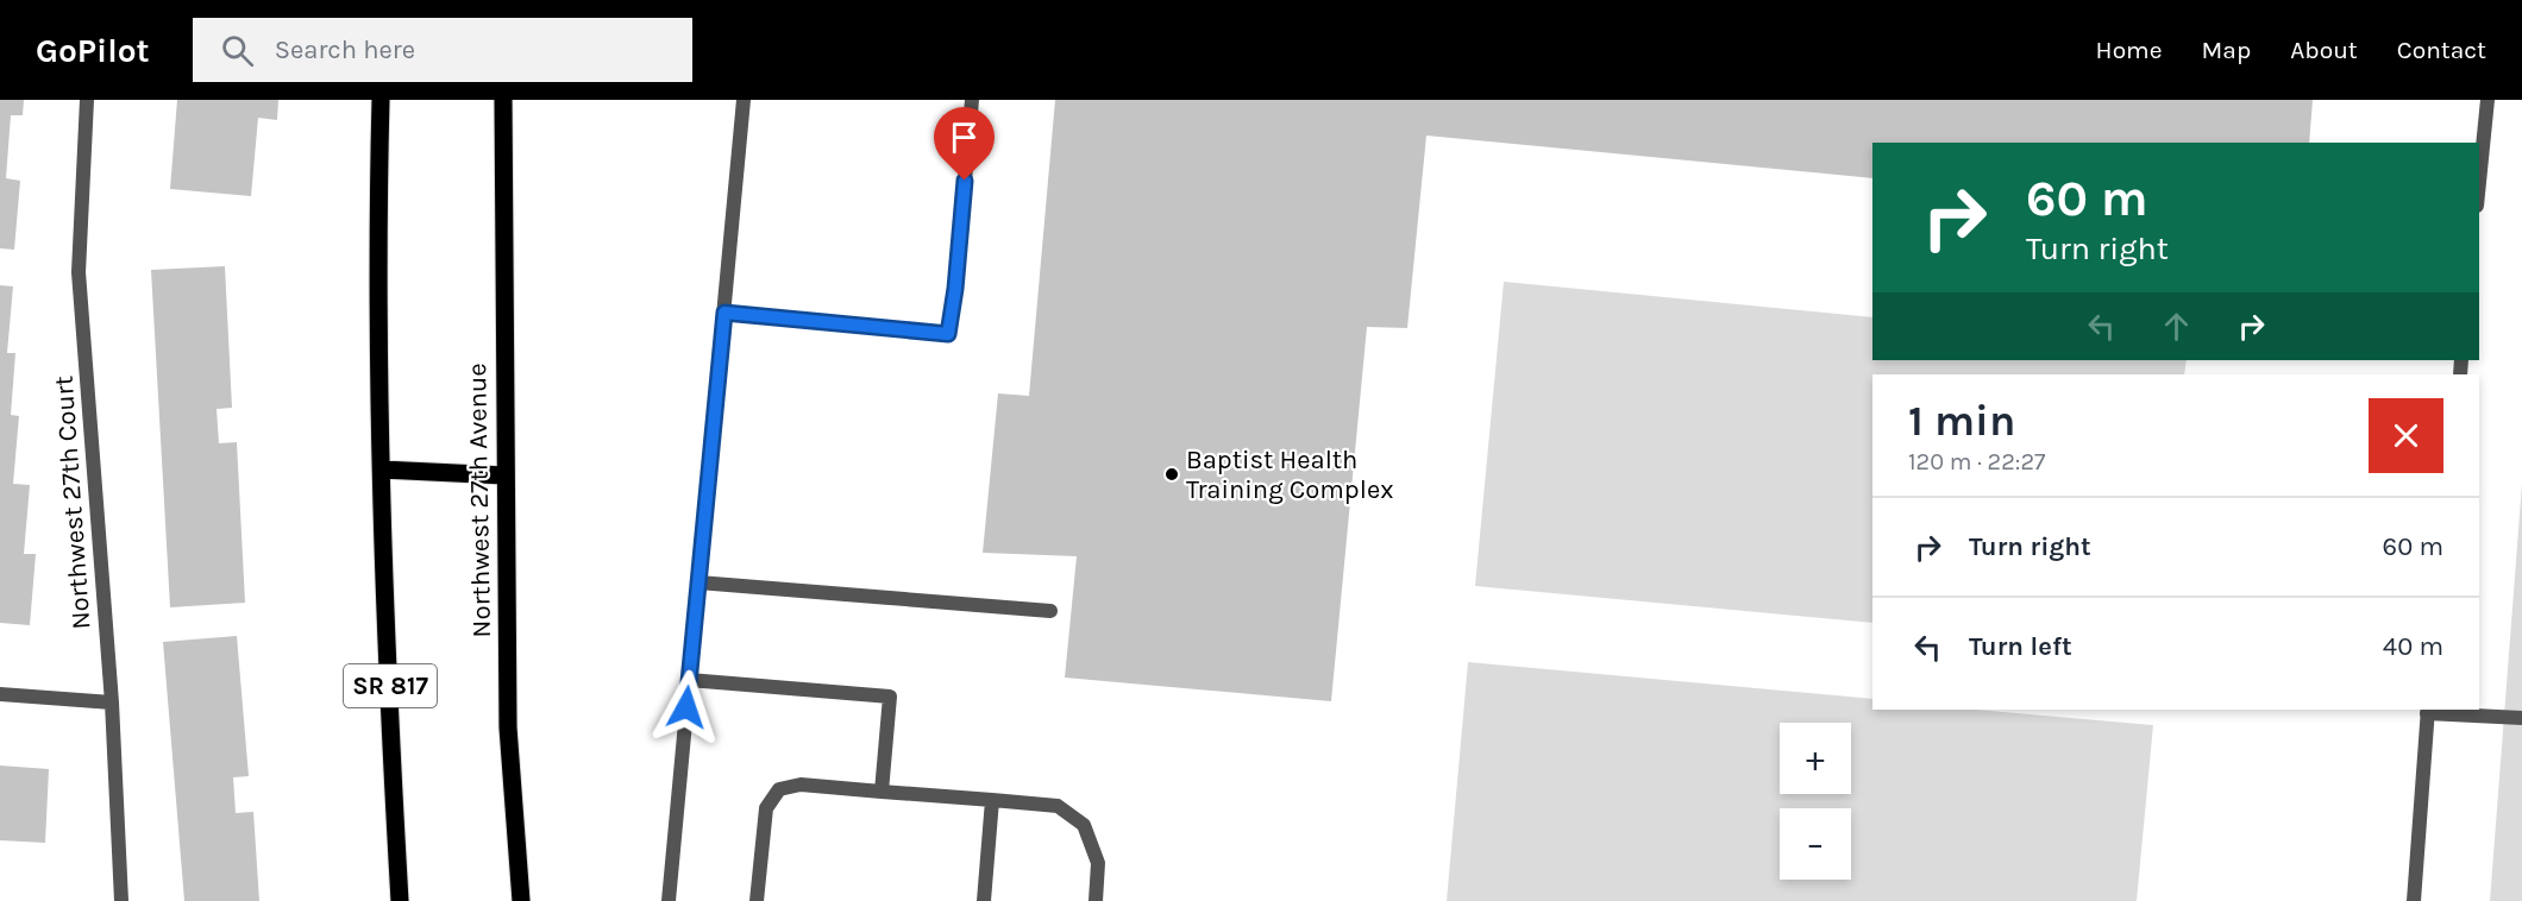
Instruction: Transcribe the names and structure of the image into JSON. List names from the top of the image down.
{
  "streets": {
    "main road": ["Northwest 27th Avenue", "SR 817"],
    "street": ["Northwest 27th Court"]
  },
  "places": ["Baptist Health Training Complex"],
  "page": {
    "header": "GoPilot",
    "search": "Search here",
    "nav": [
      "Home",
      "Map",
      "About",
      "Contact"
    ],
    "turn": ["60 m", "Turn right"],
    "heading": ["1 min", "120 m · 22:27"],
    "list": [
      {
        "name": "Turn right",
        "value": "60 m"
      },
      {
        "name": "Turn left",
        "value": "40 m"
      }
    ],
    "map_buttons": ["+", "−"]
  }
}
